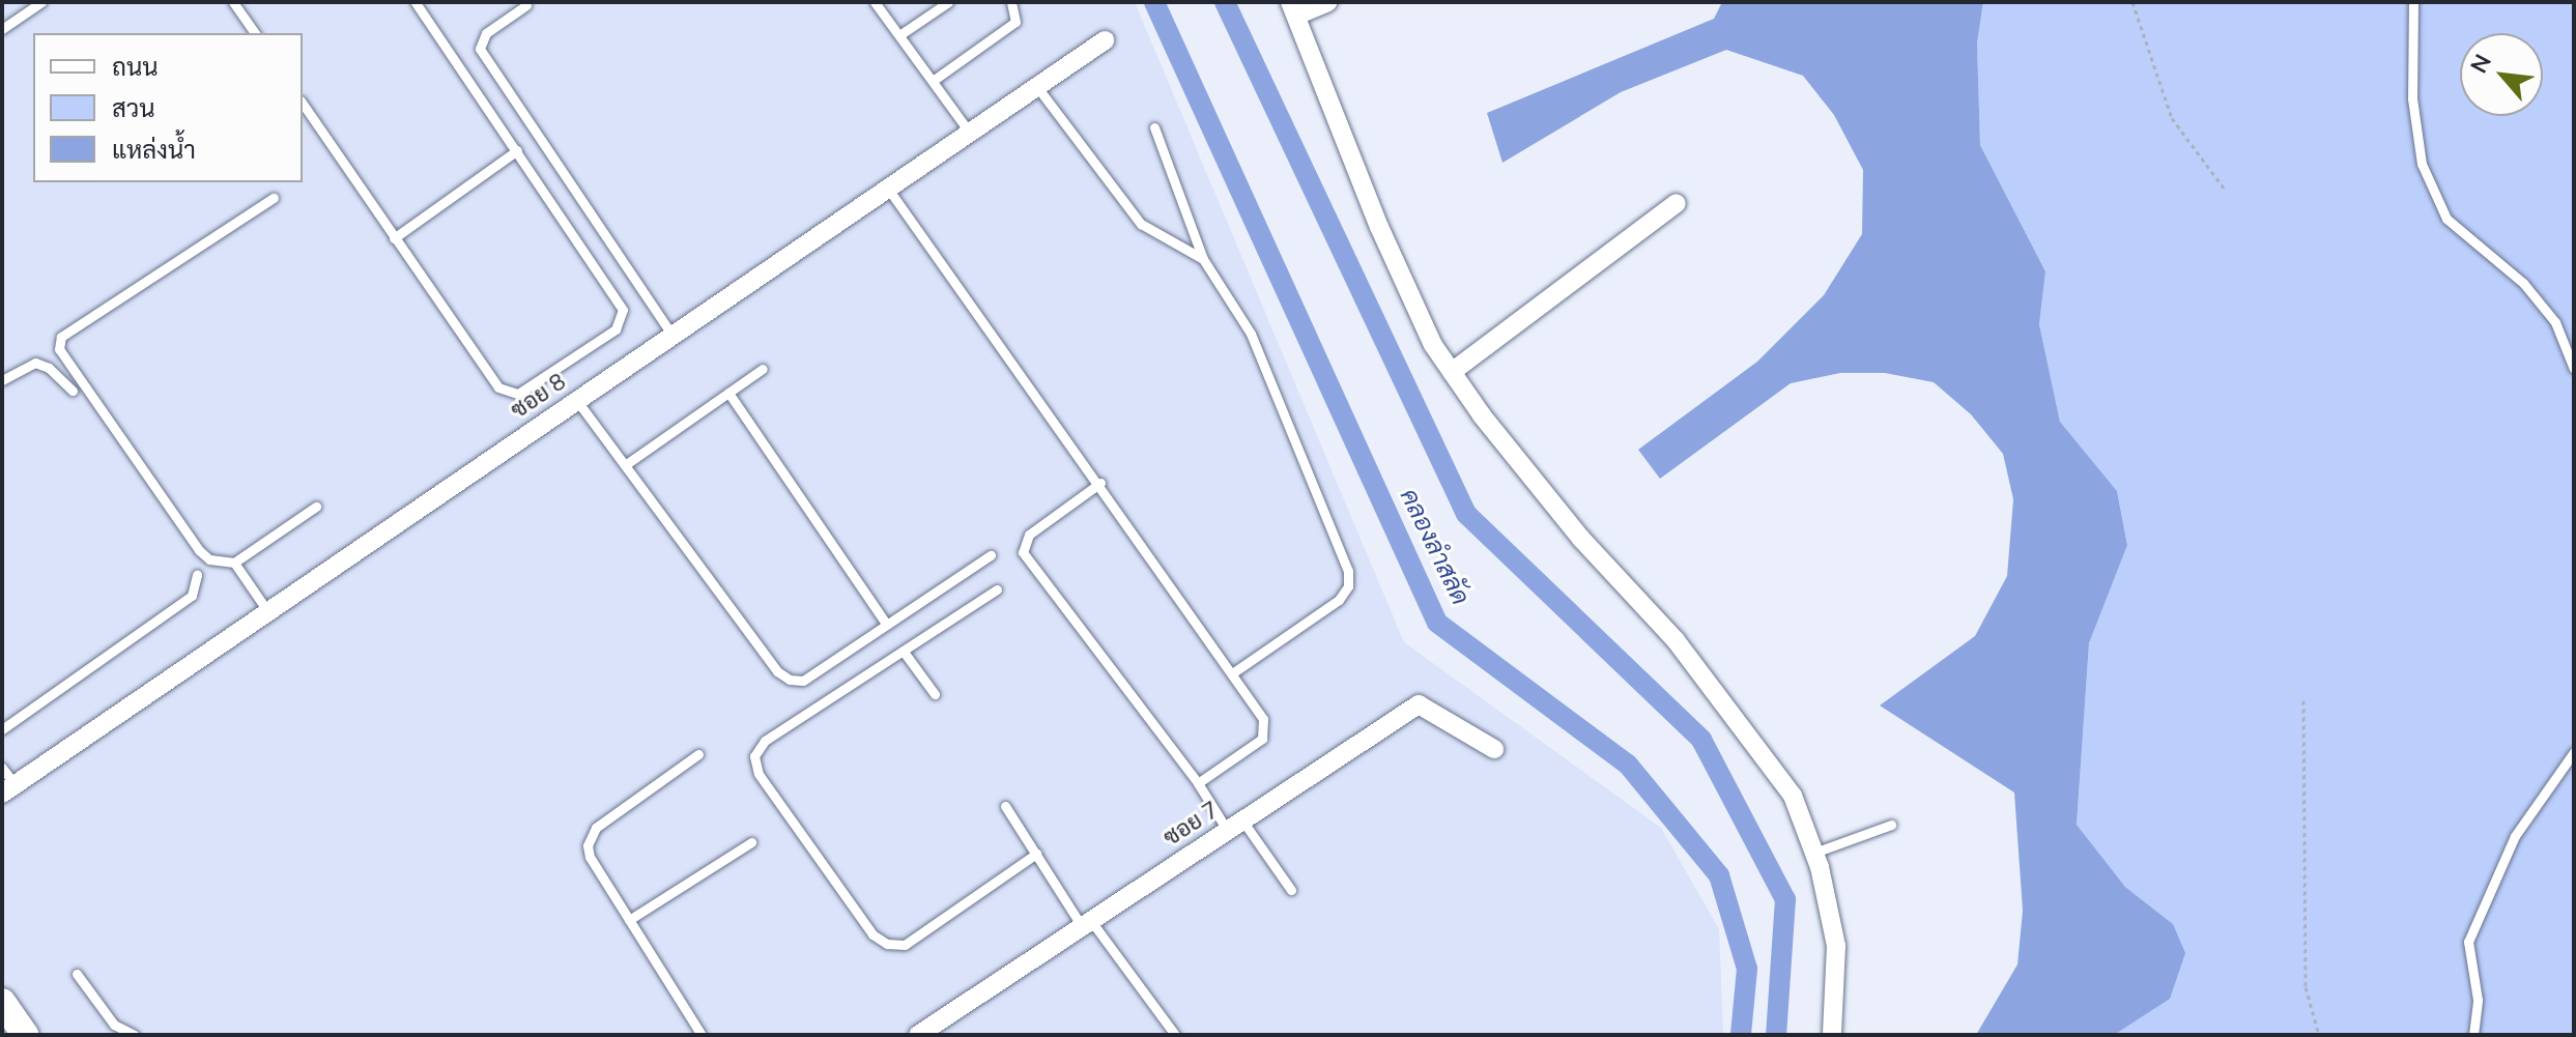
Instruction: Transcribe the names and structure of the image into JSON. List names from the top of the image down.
{
  "streets": {
    "street": ["ซอย 8", "ซอย 7"]
  },
  "water": ["คลองลำสลัด"],
  "legend": ["ถนน", "สวน", "แหล่งน้ำ"],
  "north": "top left"
}
